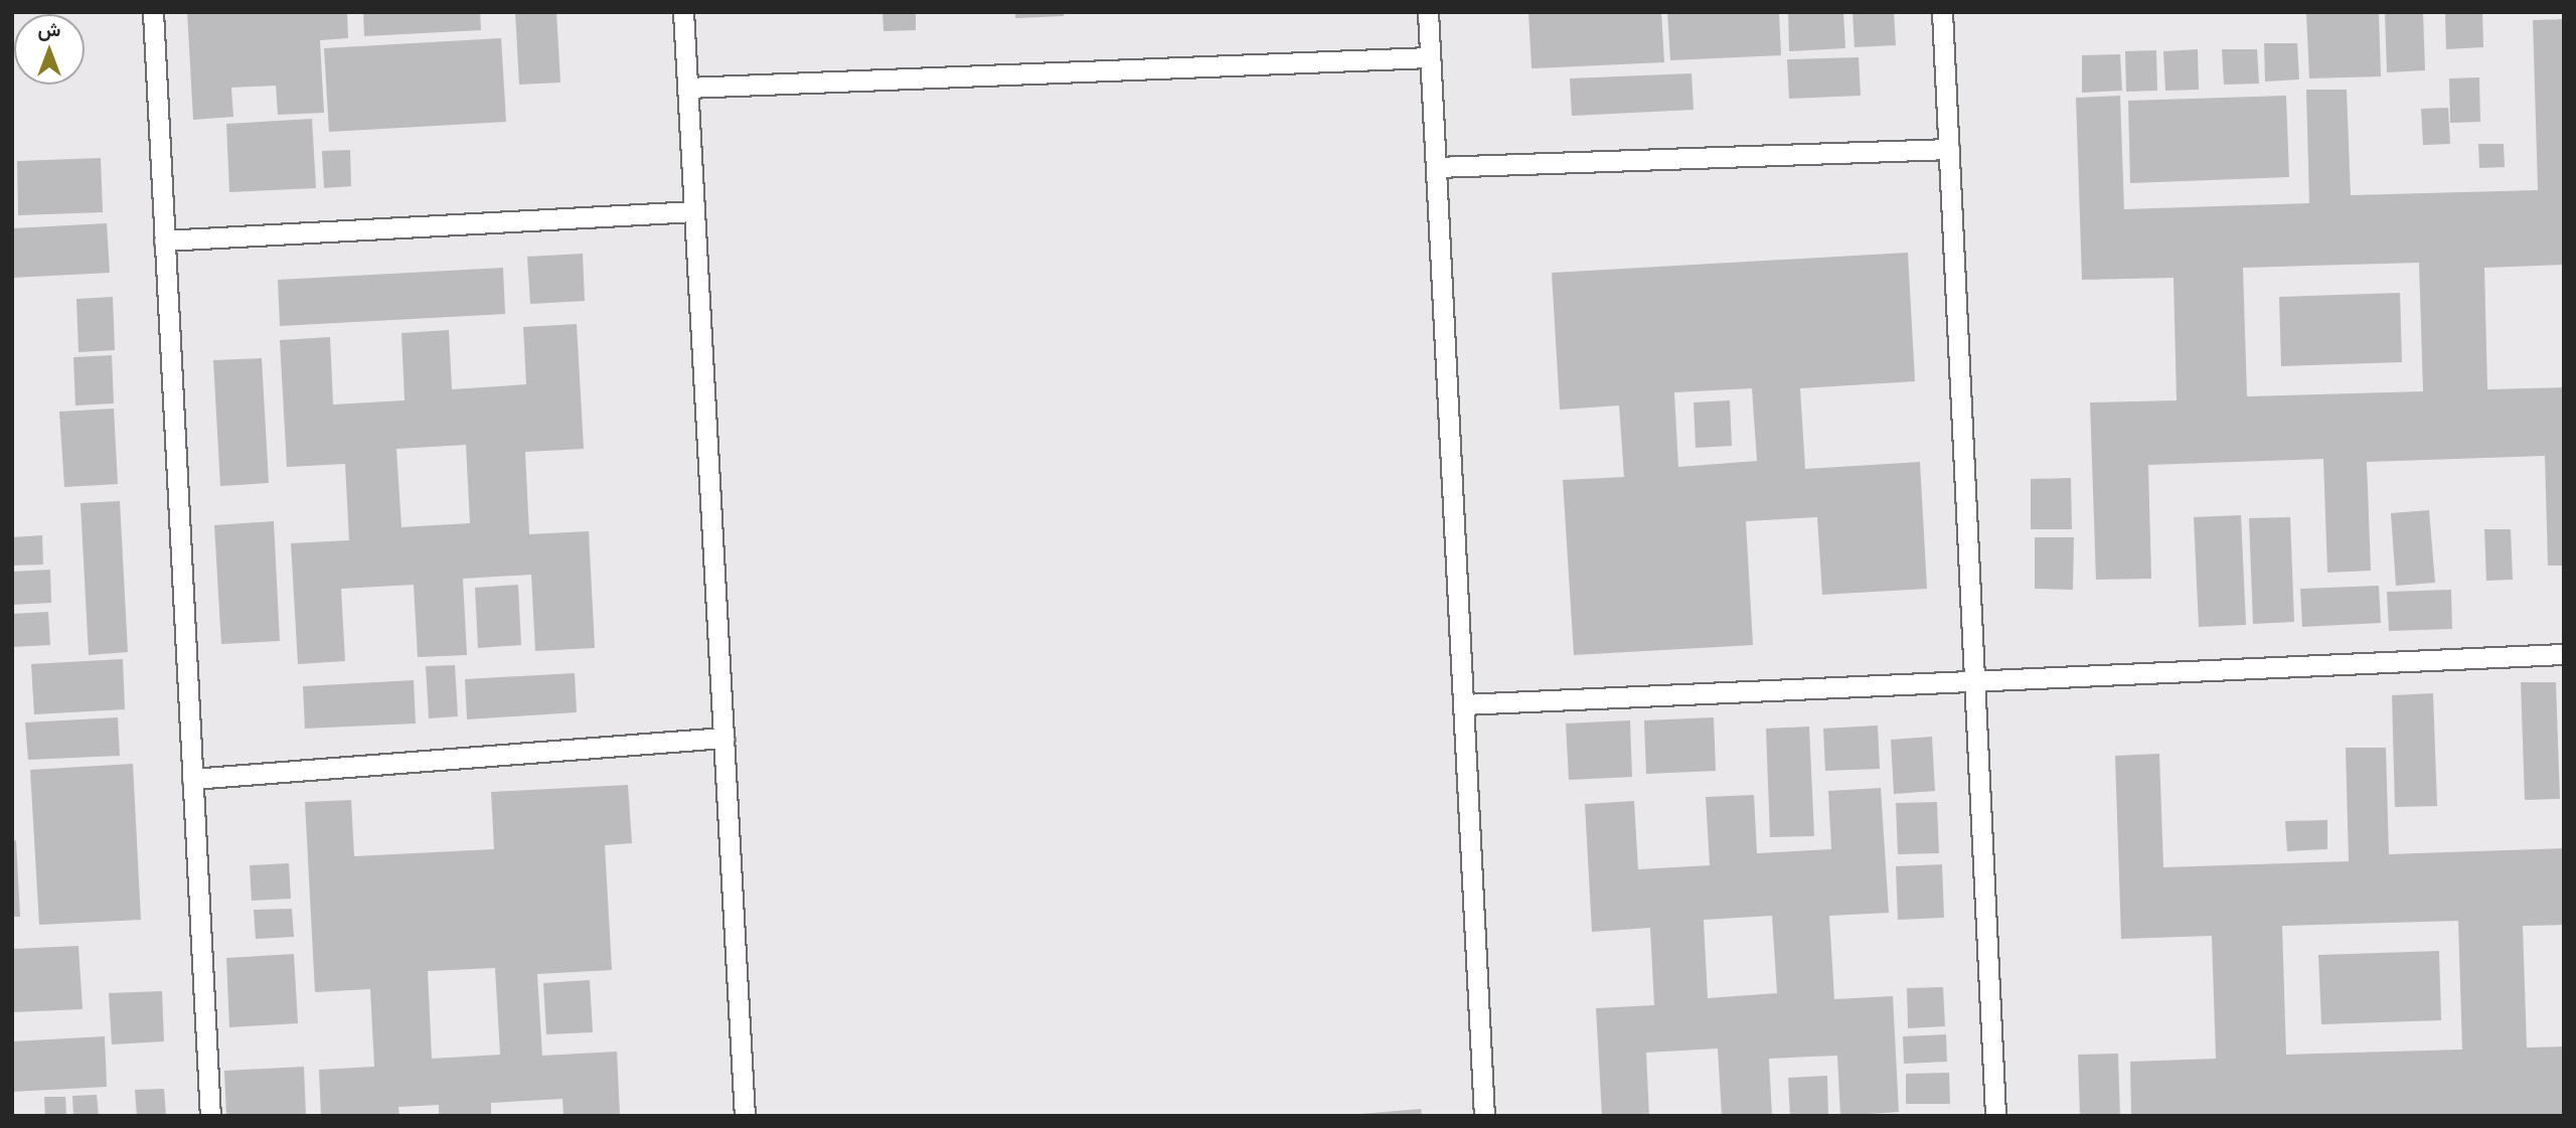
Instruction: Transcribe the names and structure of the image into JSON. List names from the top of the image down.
{
  "north": "top"
}
